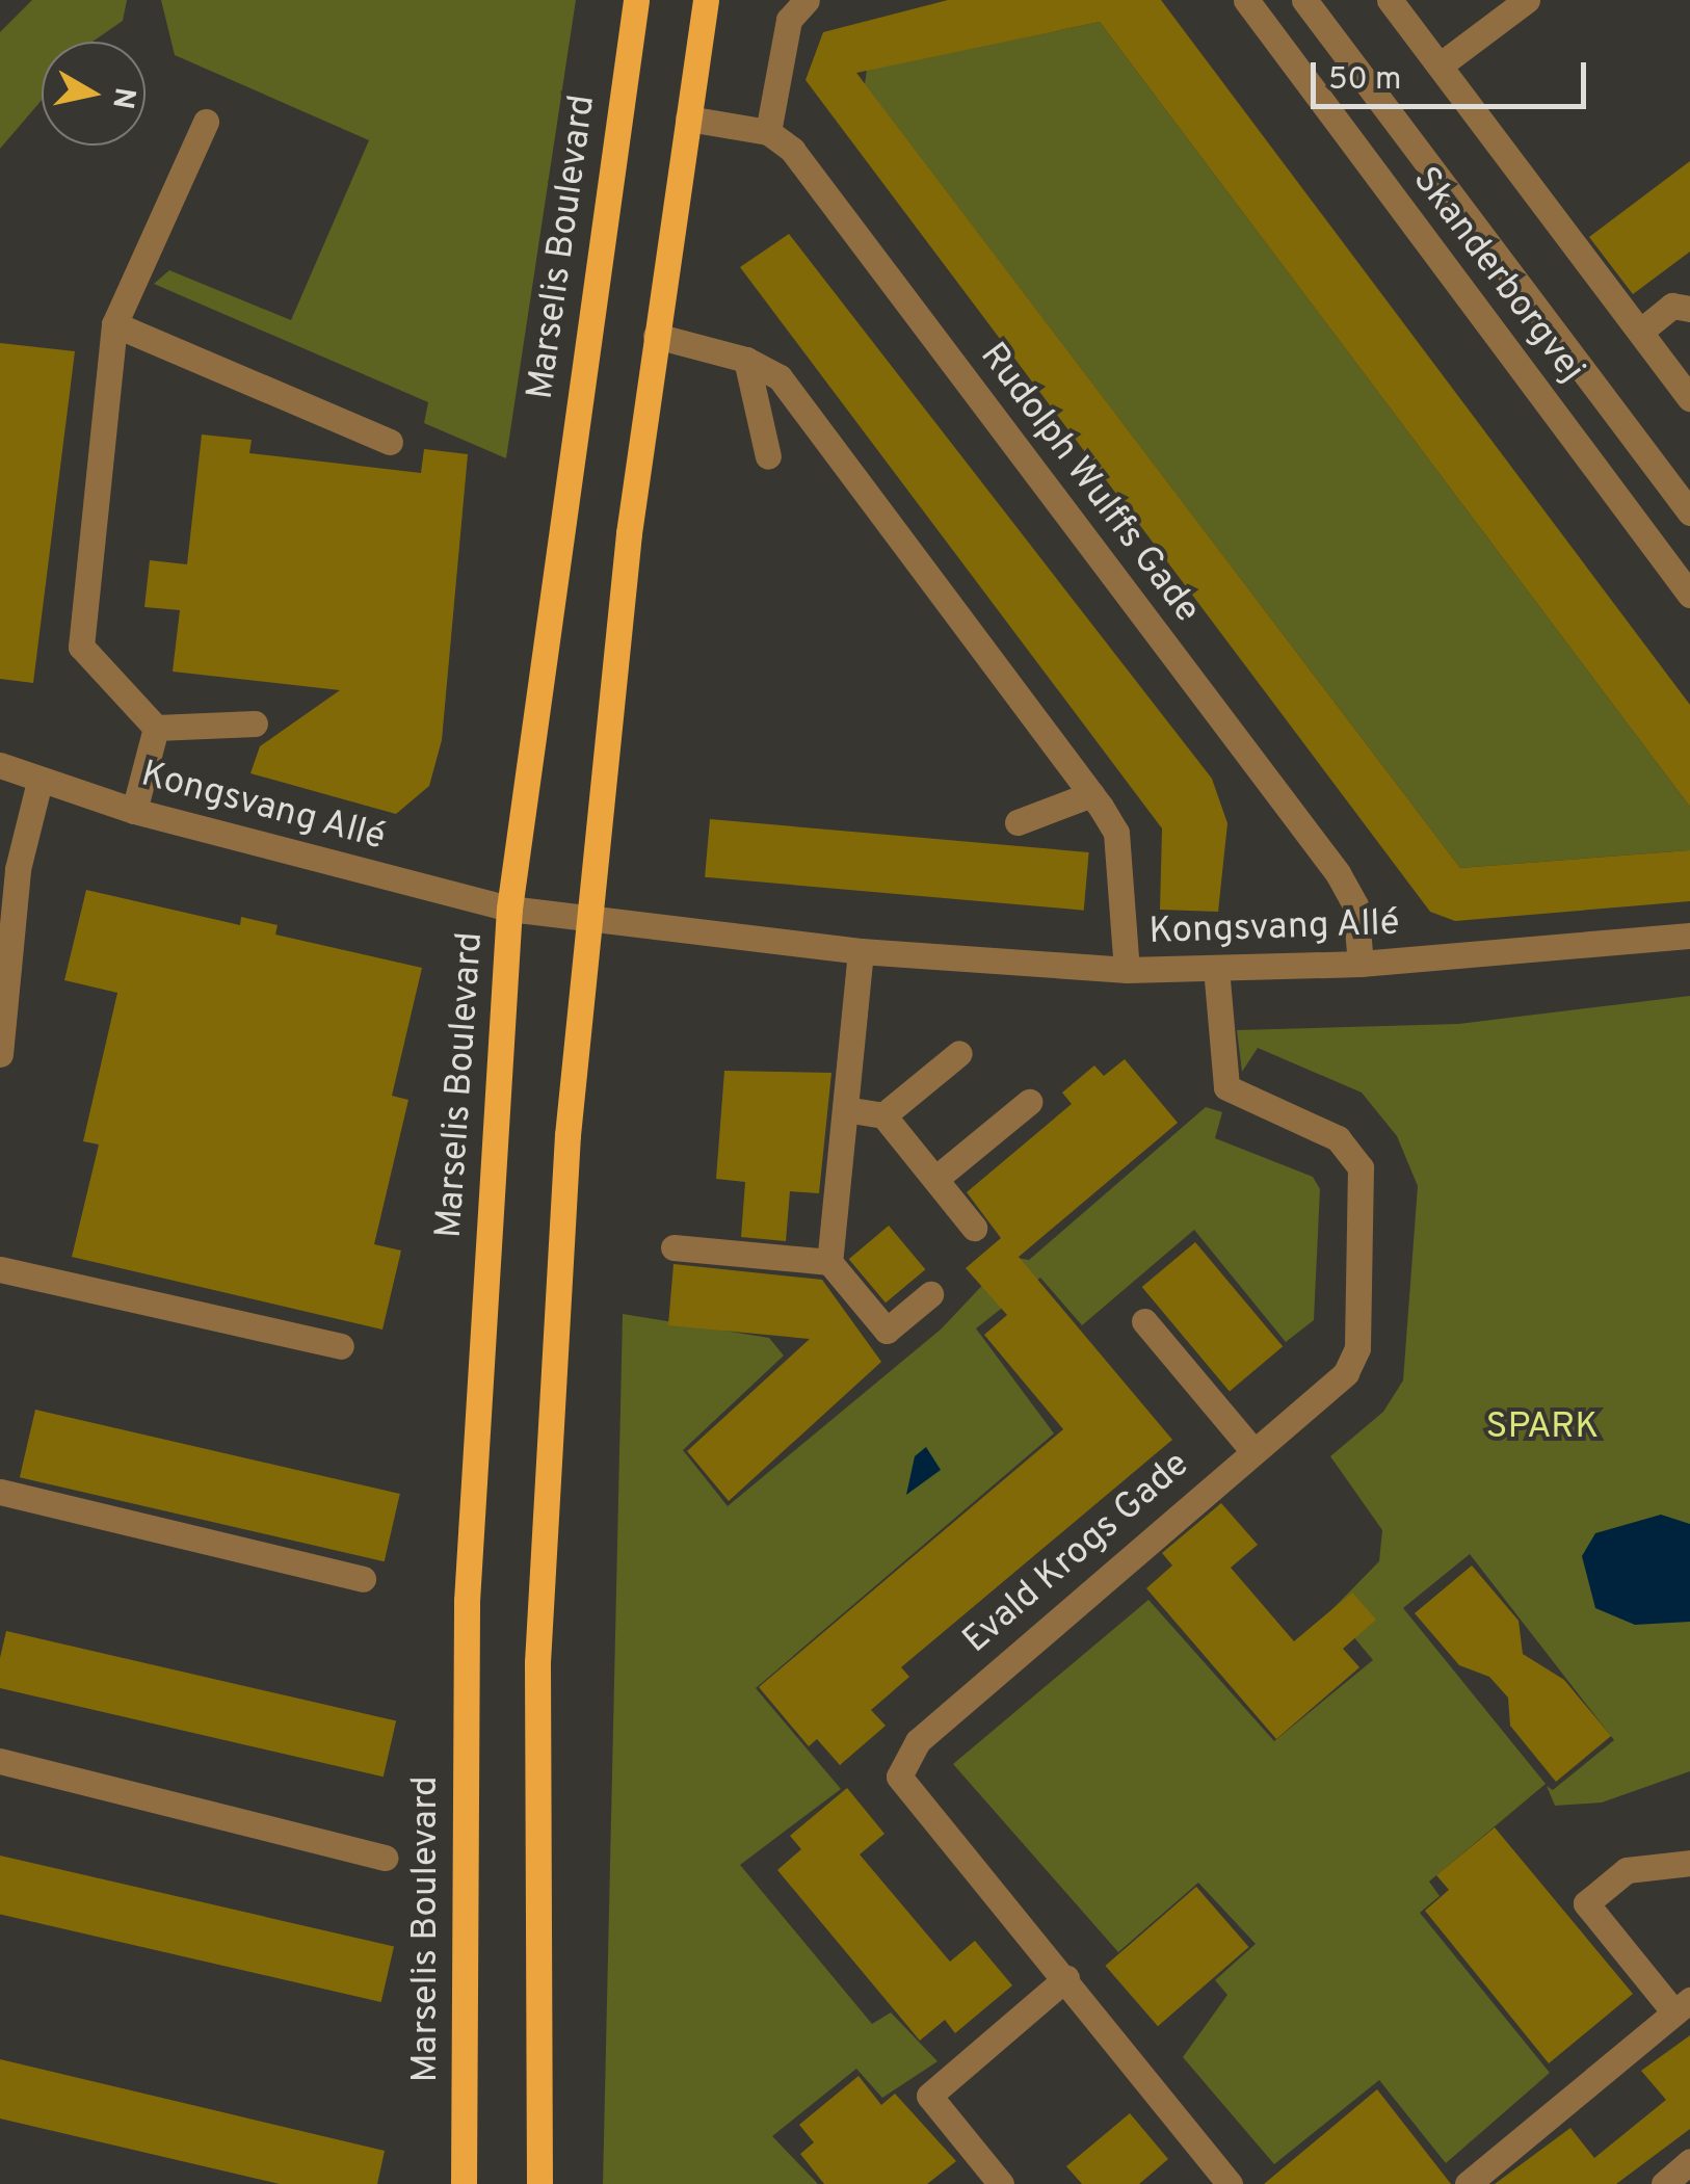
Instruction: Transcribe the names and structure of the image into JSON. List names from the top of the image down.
{
  "streets": {
    "main road": ["Marselis Boulevard"],
    "street": [
      "Skanderborgvej",
      "Rudolph Wulffs Gade",
      "Kongsvang Allé",
      "Evald Krogs Gade"
    ]
  },
  "crossings": [
    ["Marselis Boulevard", "Kongsvang Allé"],
    ["Rudolph Wulffs Gade", "Kongsvang Allé"],
    ["Kongsvang Allé", "Evald Krogs Gade"]
  ],
  "parks": ["SPARK"],
  "scale_bar": "50 m",
  "north": "right"
}
